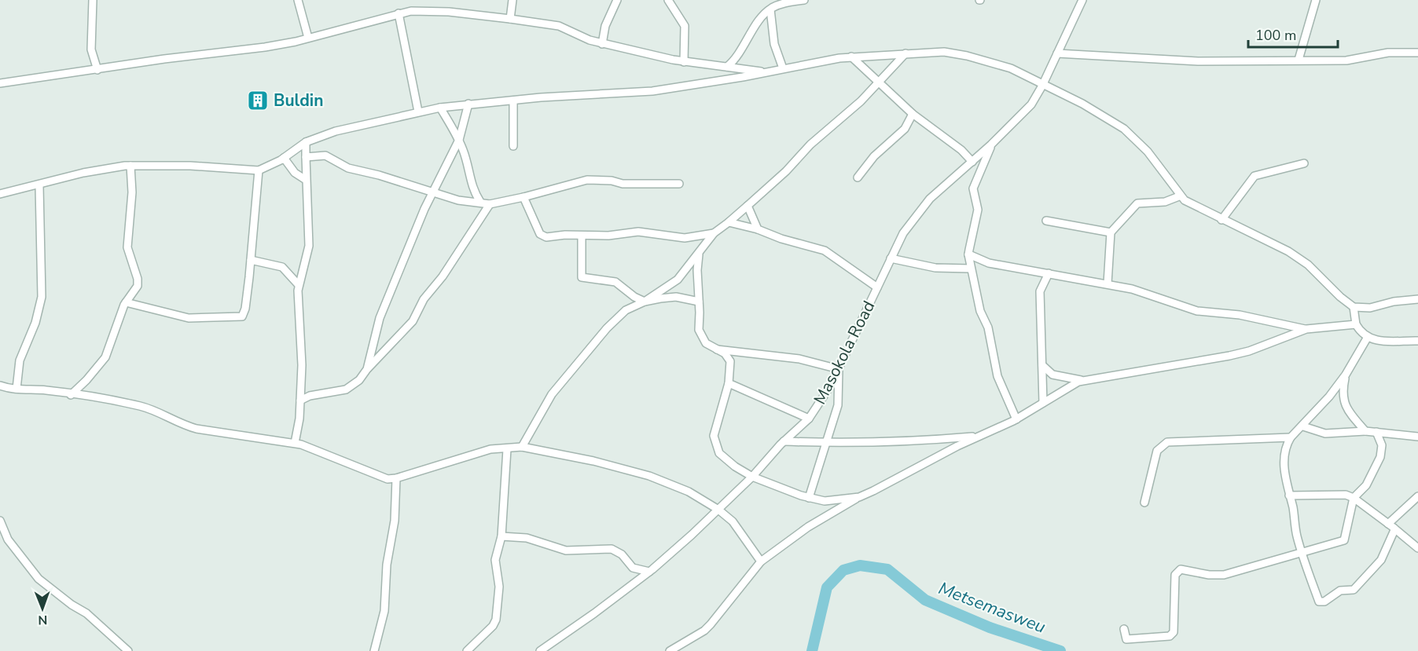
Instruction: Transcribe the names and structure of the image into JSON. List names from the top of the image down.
{
  "streets": {
    "street": ["Masokola Road"]
  },
  "water": ["Metsemasweu"],
  "places": {
    "building": ["Buldin"]
  },
  "scale_bar": "100 m",
  "north": "bottom"
}
